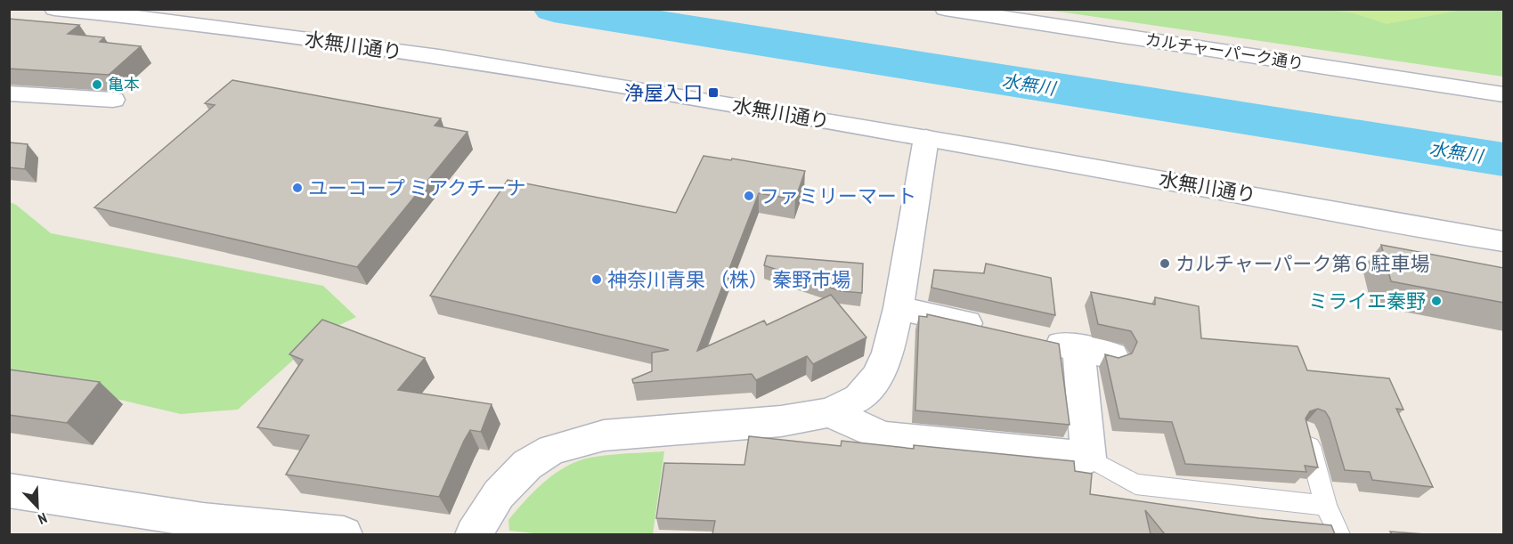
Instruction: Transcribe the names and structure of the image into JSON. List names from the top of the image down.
{
  "streets": {
    "street": ["水無川通り", "カルチャーパーク通り"]
  },
  "water": ["水無川"],
  "places": {
    "other": [
      "亀本",
      "ユーコープ ミアクチーナ",
      "ファミリーマート",
      "カルチャーパーク第６駐車場",
      "神奈川青果 （株） 秦野市場",
      "ミライエ秦野"
    ],
    "transit": ["浄屋入口"]
  },
  "north": "bottom right"
}
